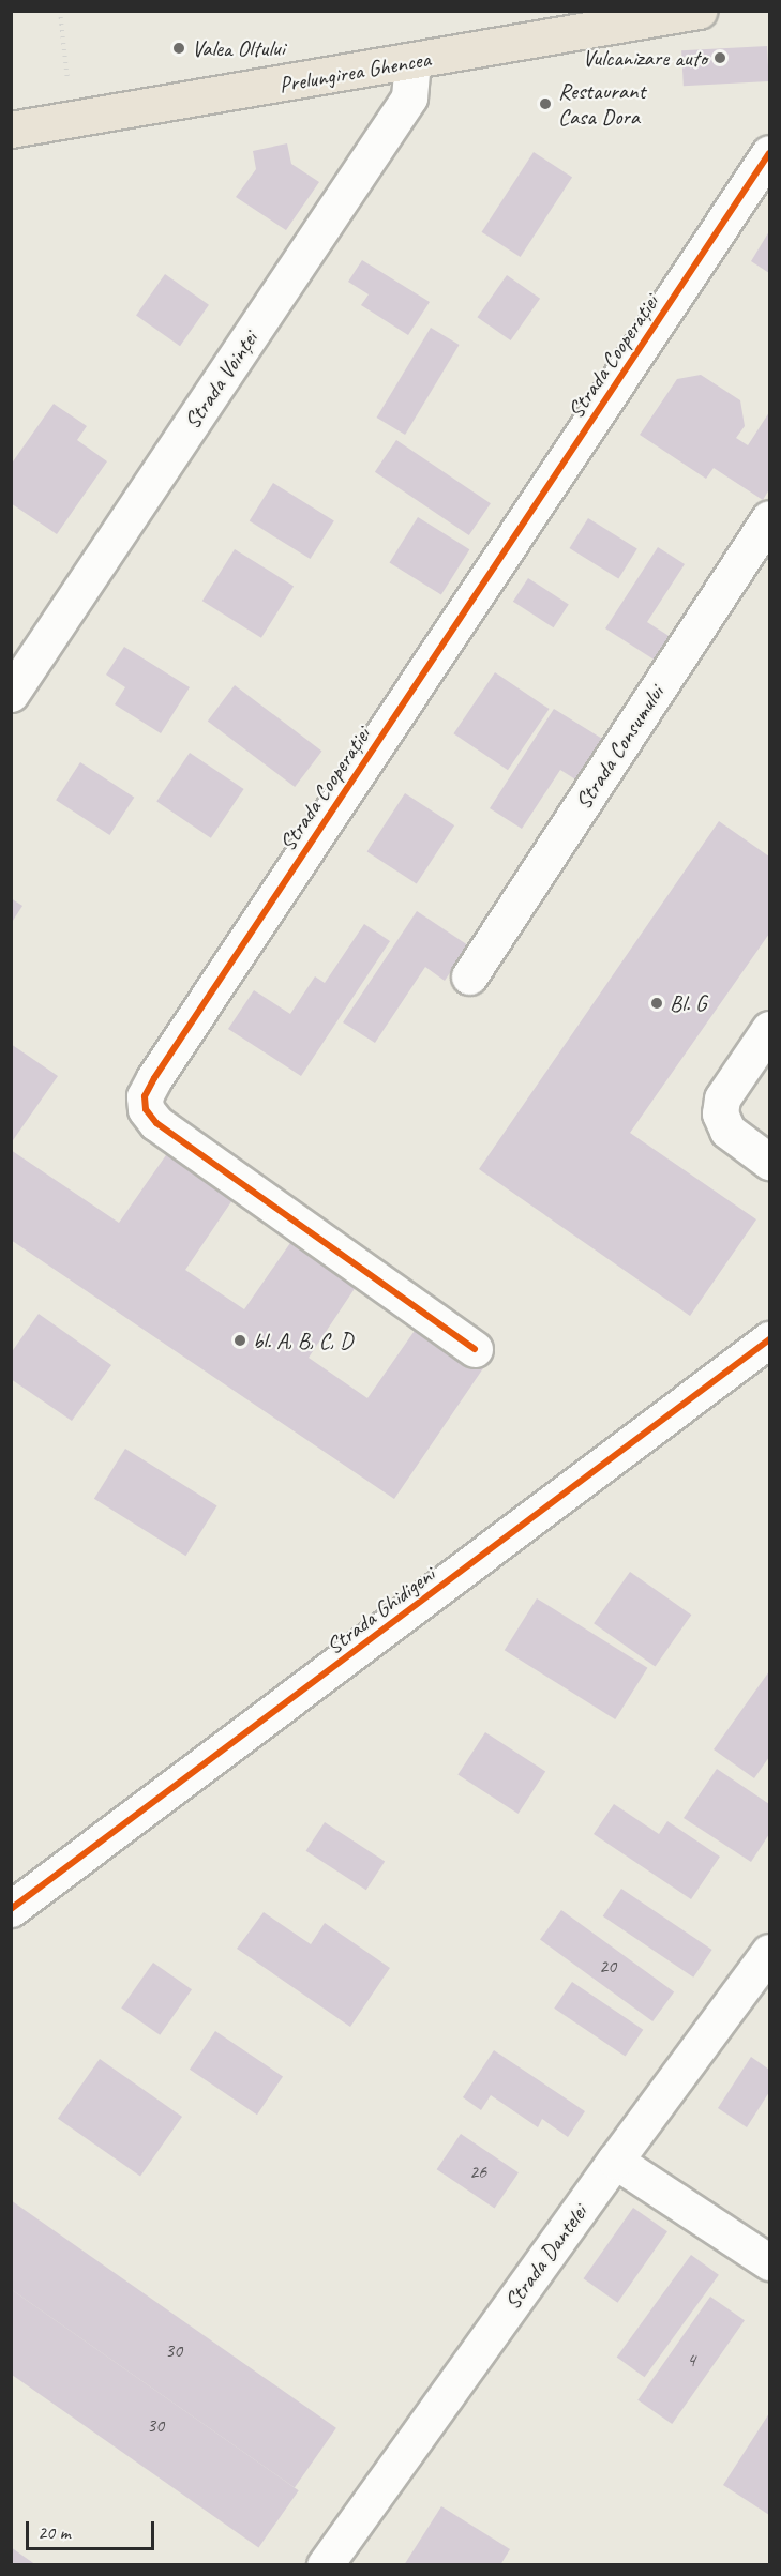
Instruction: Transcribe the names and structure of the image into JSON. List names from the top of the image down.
{
  "streets": {
    "main road": ["Prelungirea Ghencea"],
    "street": [
      "Strada Cooperației",
      "Strada Voinței",
      "Strada Consumului",
      "Strada Ghidigeni",
      "Strada Dantelei"
    ]
  },
  "crossings": [
    ["Prelungirea Ghencea", "Strada Voinței"]
  ],
  "places": [
    "Valea Oltului",
    "Vulcanizare auto",
    "Restaurant Casa Dora",
    "Bl. G",
    "bl. A, B, C, D"
  ],
  "house_numbers": [
    "20",
    "26",
    "30",
    "4",
    "30"
  ],
  "scale_bar": "20 m"
}
